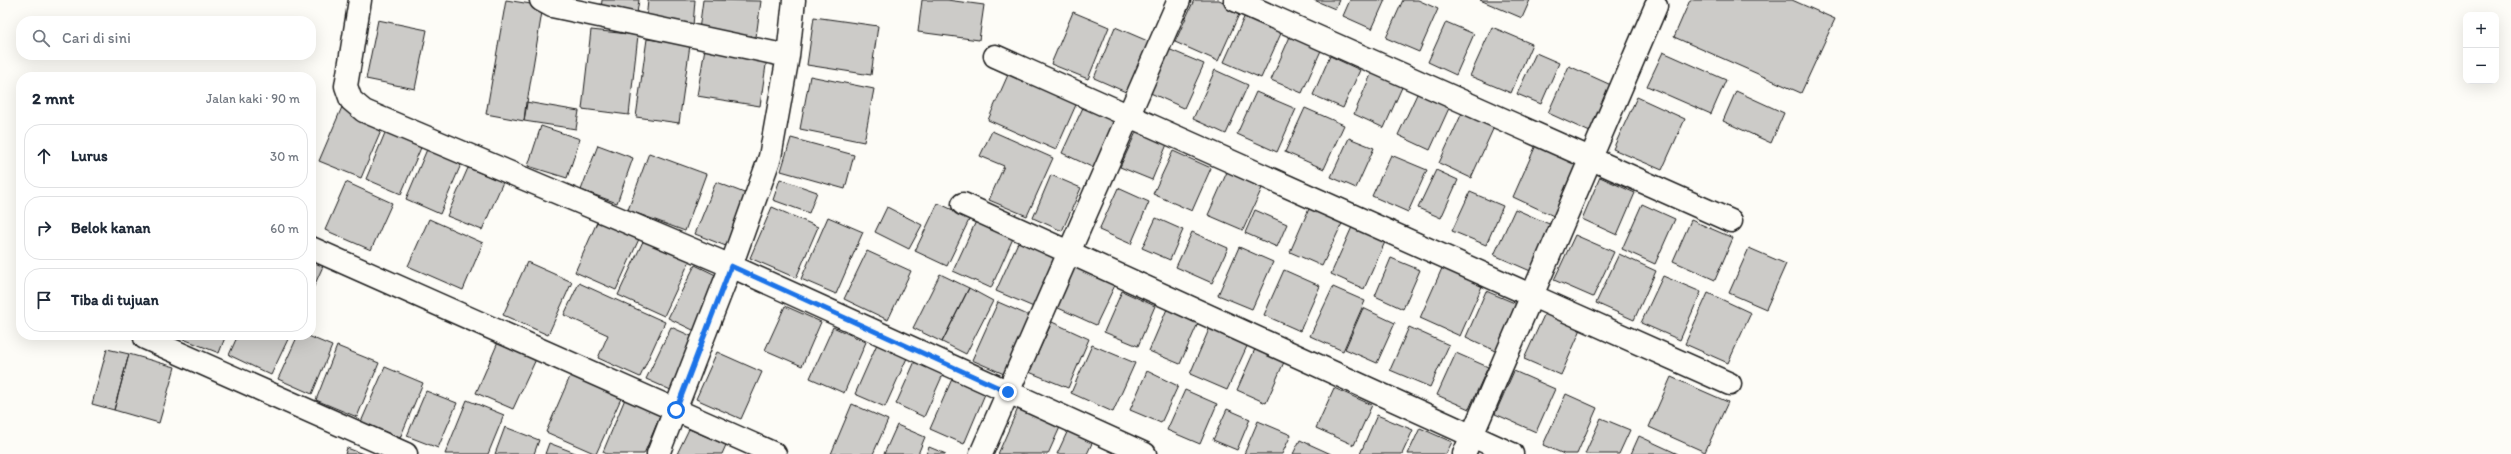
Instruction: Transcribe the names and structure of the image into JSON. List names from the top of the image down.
{
  "page": {
    "map_buttons": ["+", "−"],
    "search": "Cari di sini",
    "heading": ["2 mnt", "Jalan kaki · 90 m"],
    "list": [
      ["Lurus", "30 m"],
      ["Belok kanan", "60 m"],
      "Tiba di tujuan"
    ]
  }
}
